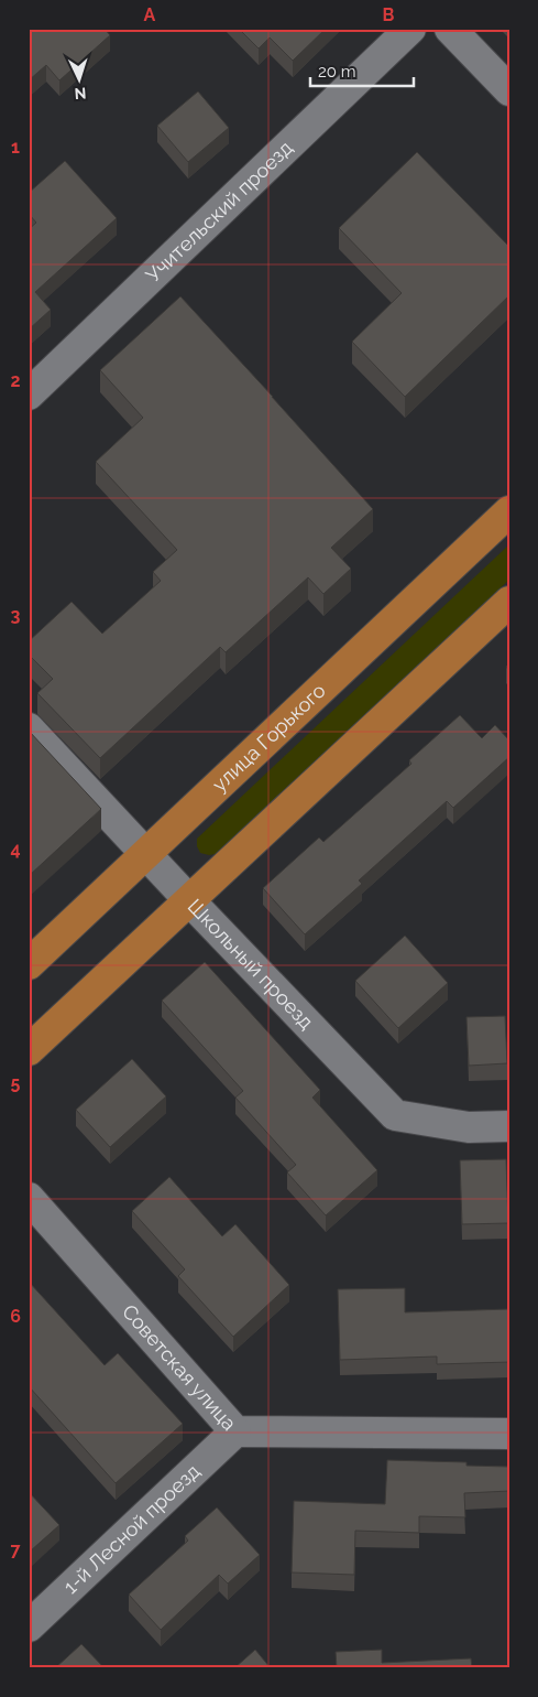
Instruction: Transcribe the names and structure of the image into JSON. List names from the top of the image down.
{
  "streets": {
    "main road": ["улица Горького"],
    "street": [
      "Учительский проезд",
      "Школьный проезд",
      "Советская улица",
      "1-й Лесной проезд"
    ]
  },
  "crossings": [
    ["улица Горького", "Школьный проезд"],
    ["Советская улица", "1-й Лесной проезд"]
  ],
  "scale_bar": "20 m",
  "north": "bottom",
  "grid": {
    "columns": ["A", "B"],
    "rows": [
      "1",
      "2",
      "3",
      "4",
      "5",
      "6",
      "7"
    ]
  }
}
